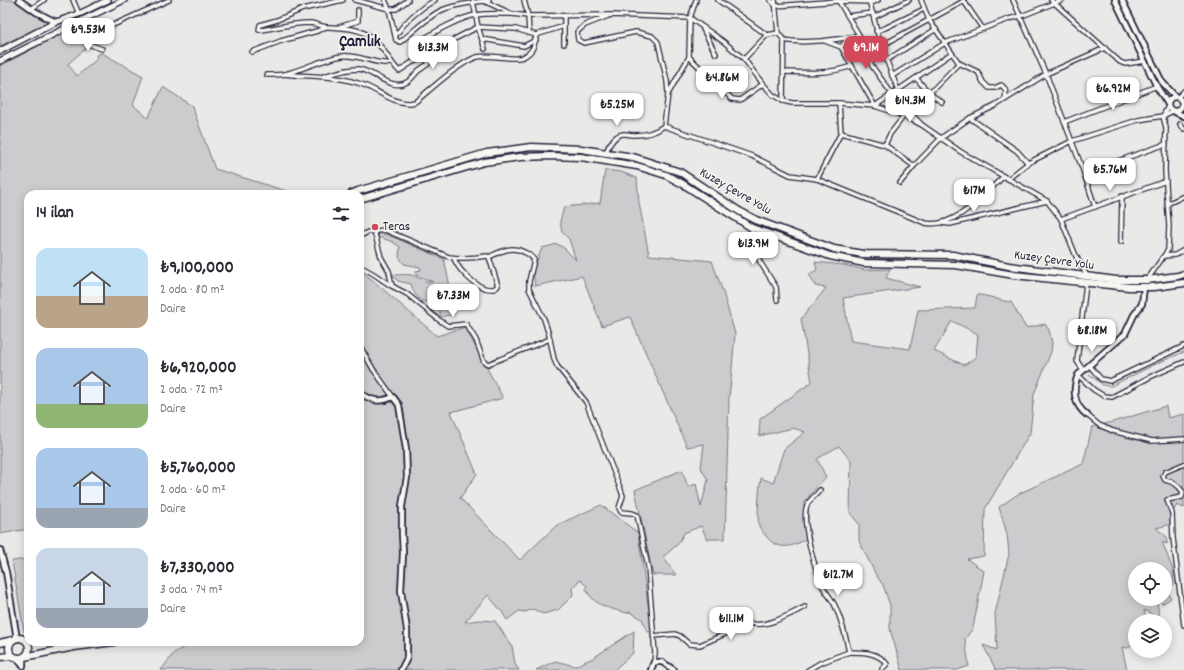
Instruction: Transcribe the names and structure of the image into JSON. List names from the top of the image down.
{
  "streets": {
    "main road": ["Kuzey Çevre Yolu"]
  },
  "districts": ["Çamlık"],
  "places": ["Teras"],
  "page": {
    "price": [
      "₺9.53M",
      "₺13.3M",
      "₺9.1M",
      "₺4.86M",
      "₺6.92M",
      "₺14.3M",
      "₺5.25M",
      "₺5.76M",
      "₺17M",
      "₺13.9M",
      "₺7.33M",
      "₺8.18M",
      "₺12.7M",
      "₺11.1M"
    ],
    "heading": "14 ilan",
    "list": [
      {
        "name": "₺9,100,000",
        "note": "2 oda · 80 m² · Daire"
      },
      {
        "name": "₺6,920,000",
        "note": "2 oda · 72 m² · Daire"
      },
      {
        "name": "₺5,760,000",
        "note": "2 oda · 60 m² · Daire"
      },
      {
        "name": "₺7,330,000",
        "note": "3 oda · 74 m² · Daire"
      }
    ]
  }
}
